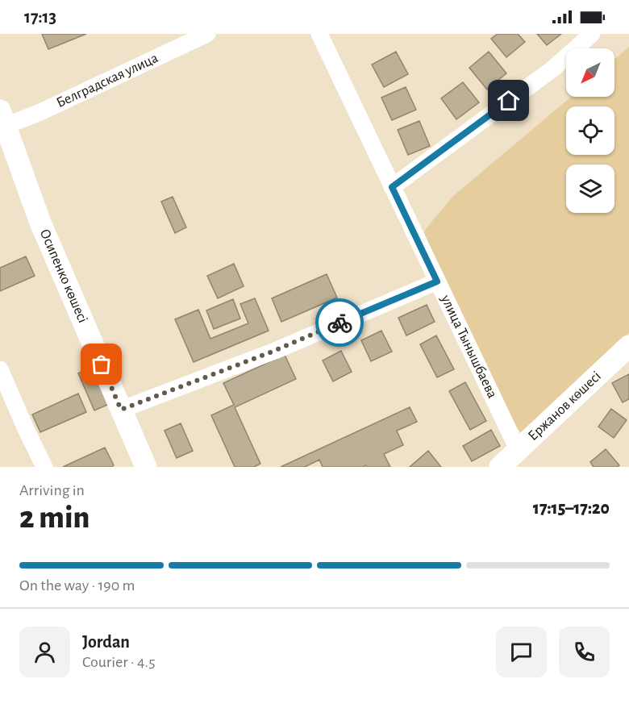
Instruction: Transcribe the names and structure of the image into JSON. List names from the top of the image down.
{
  "streets": {
    "main road": ["Осипенко көшесі", "Ержанов көшесі"],
    "street": ["Белградская улица", "улица Тынышбаева"]
  },
  "crossings": [
    ["Белградская улица", "Осипенко көшесі"],
    ["улица Тынышбаева", "Ержанов көшесі"]
  ],
  "north": "bottom left",
  "page": {
    "status": "17:13",
    "heading": ["2 min", "Arriving in", "17:15–17:20"],
    "panel": ["Jordan", "Courier · 4.5"],
    "bar": "On the way · 190 m"
  }
}
